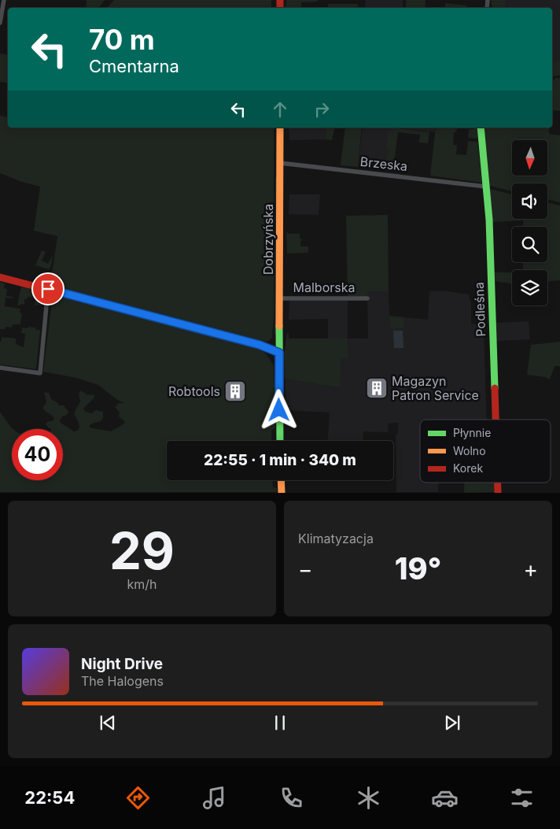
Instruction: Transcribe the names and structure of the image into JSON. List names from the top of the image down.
{
  "streets": {
    "street": [
      "Brzeska",
      "Dobrzyńska",
      "Malborska",
      "Podleśna"
    ]
  },
  "crossings": [
    ["Brzeska", "Dobrzyńska"],
    ["Brzeska", "Podleśna"],
    ["Dobrzyńska", "Malborska"]
  ],
  "places": {
    "building": ["Magazyn Patron Service", "Robtools"]
  },
  "legend": ["Płynnie", "Wolno", "Korek"],
  "north": "bottom",
  "page": {
    "turn": ["70 m", "Cmentarna"],
    "limit": "40",
    "trip": "22:55 · 1 min · 340 m",
    "tile": [
      ["29", "km/h"],
      "Klimatyzacja"
    ],
    "heat": ["−", "19°", "+"],
    "song": ["Night Drive", "The Halogens"],
    "tabs": "22:54"
  }
}
